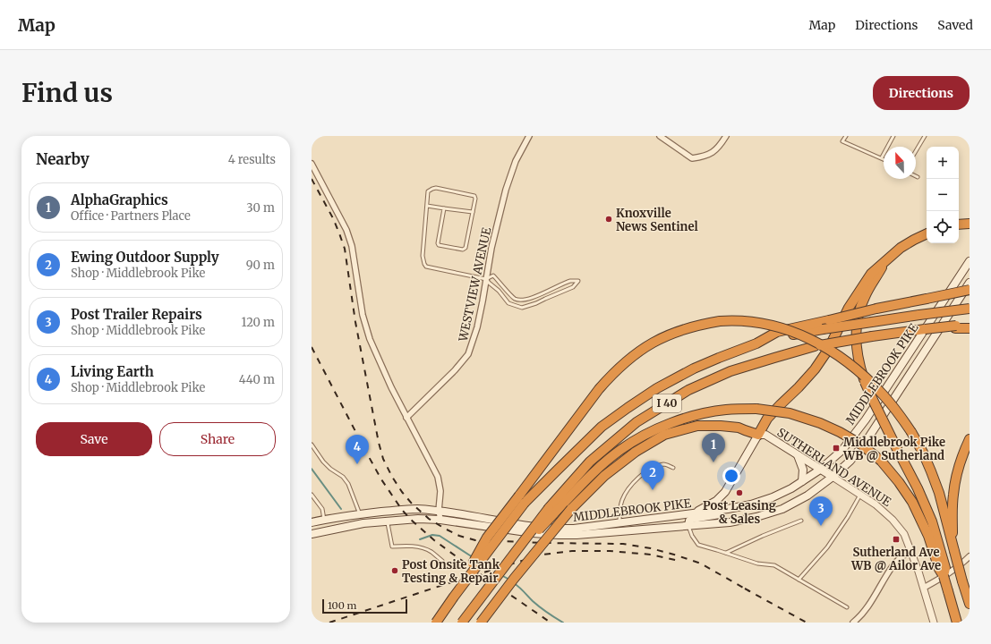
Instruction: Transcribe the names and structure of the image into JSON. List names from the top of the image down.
{
  "streets": {
    "highway": ["I 40"],
    "main road": ["MIDDLEBROOK PIKE", "SUTHERLAND AVENUE"],
    "street": ["WESTVIEW AVENUE"]
  },
  "crossings": [
    ["MIDDLEBROOK PIKE", "SUTHERLAND AVENUE"]
  ],
  "places": {
    "other": ["Knoxville News Sentinel", "Post Leasing & Sales", "Post Onsite Tank Testing & Repair"],
    "transit": ["Middlebrook Pike WB @ Sutherland", "Sutherland Ave WB @ Ailor Ave"]
  },
  "scale_bar": "100 m",
  "north": "top",
  "page": {
    "header": "Map",
    "nav": ["Map", "Directions", "Saved"],
    "buttons": [
      "Directions",
      ["Save", "Share"]
    ],
    "title": "Find us",
    "heading": ["Nearby", "4 results"],
    "map_buttons": ["+", "−"],
    "list": [
      {
        "mark": "1",
        "name": "AlphaGraphics",
        "note": "Office · Partners Place",
        "value": "30 m"
      },
      {
        "mark": "2",
        "name": "Ewing Outdoor Supply",
        "note": "Shop · Middlebrook Pike",
        "value": "90 m"
      },
      {
        "mark": "3",
        "name": "Post Trailer Repairs",
        "note": "Shop · Middlebrook Pike",
        "value": "120 m"
      },
      {
        "mark": "4",
        "name": "Living Earth",
        "note": "Shop · Middlebrook Pike",
        "value": "440 m"
      }
    ],
    "pins": [
      "1",
      "4",
      "2",
      "3"
    ],
    "scale": "100 m"
  }
}
